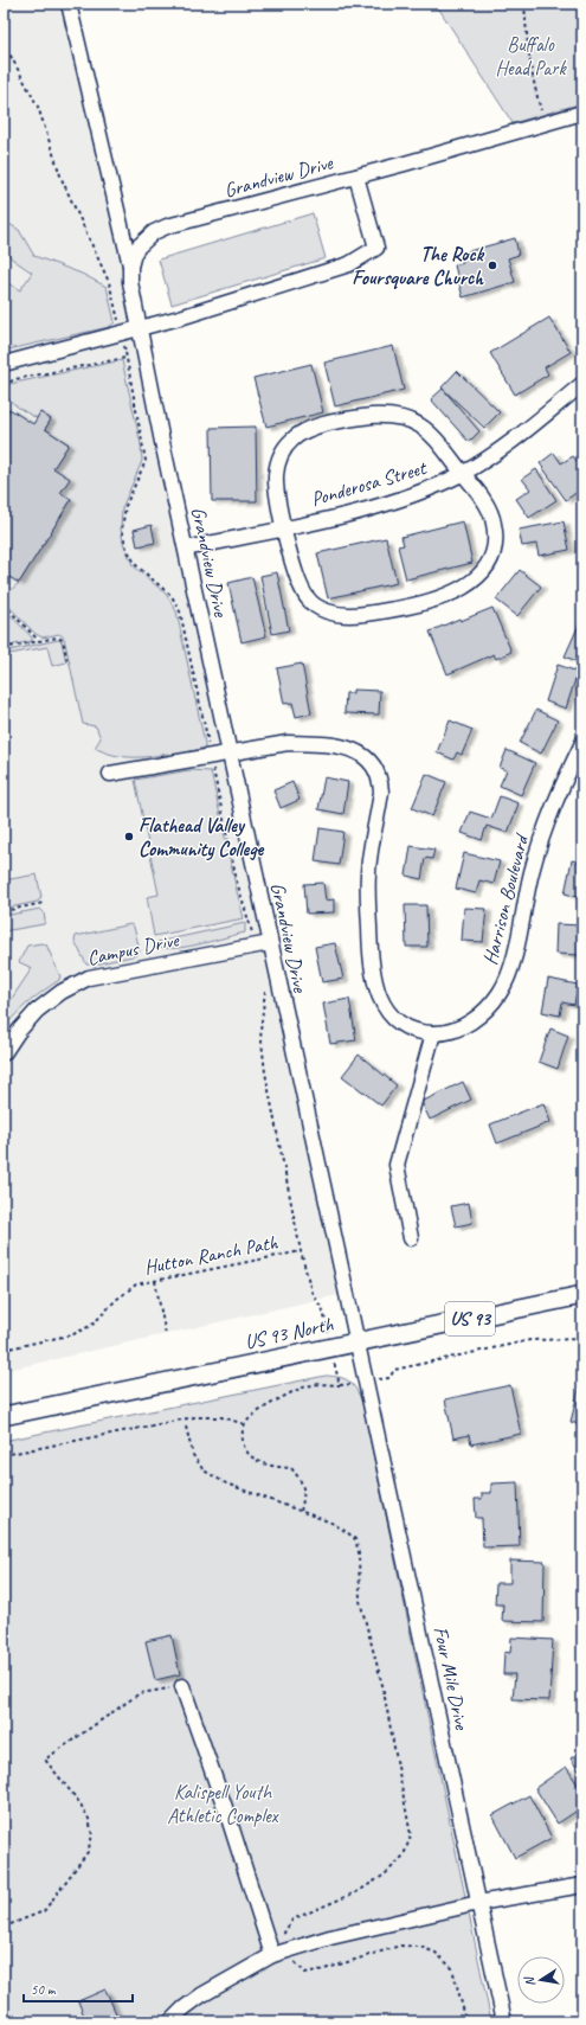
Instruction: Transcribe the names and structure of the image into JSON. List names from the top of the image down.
{
  "streets": {
    "main road": ["US 93", "US 93 North"],
    "street": [
      "Grandview Drive",
      "Ponderosa Street",
      "Harrison Boulevard",
      "Campus Drive",
      "Four Mile Drive"
    ],
    "path": ["Hutton Ranch Path"]
  },
  "crossings": [
    ["Grandview Drive", "Ponderosa Street"],
    ["Grandview Drive", "Harrison Boulevard"],
    ["Grandview Drive", "Campus Drive"],
    ["Grandview Drive", "US 93 North"],
    ["Grandview Drive", "Four Mile Drive"],
    ["US 93 North", "Four Mile Drive"]
  ],
  "parks": ["Buffalo Head Park", "Kalispell Youth Athletic Complex"],
  "places": ["The Rock Foursquare Church", "Flathead Valley Community College"],
  "scale_bar": "50 m",
  "north": "left"
}
